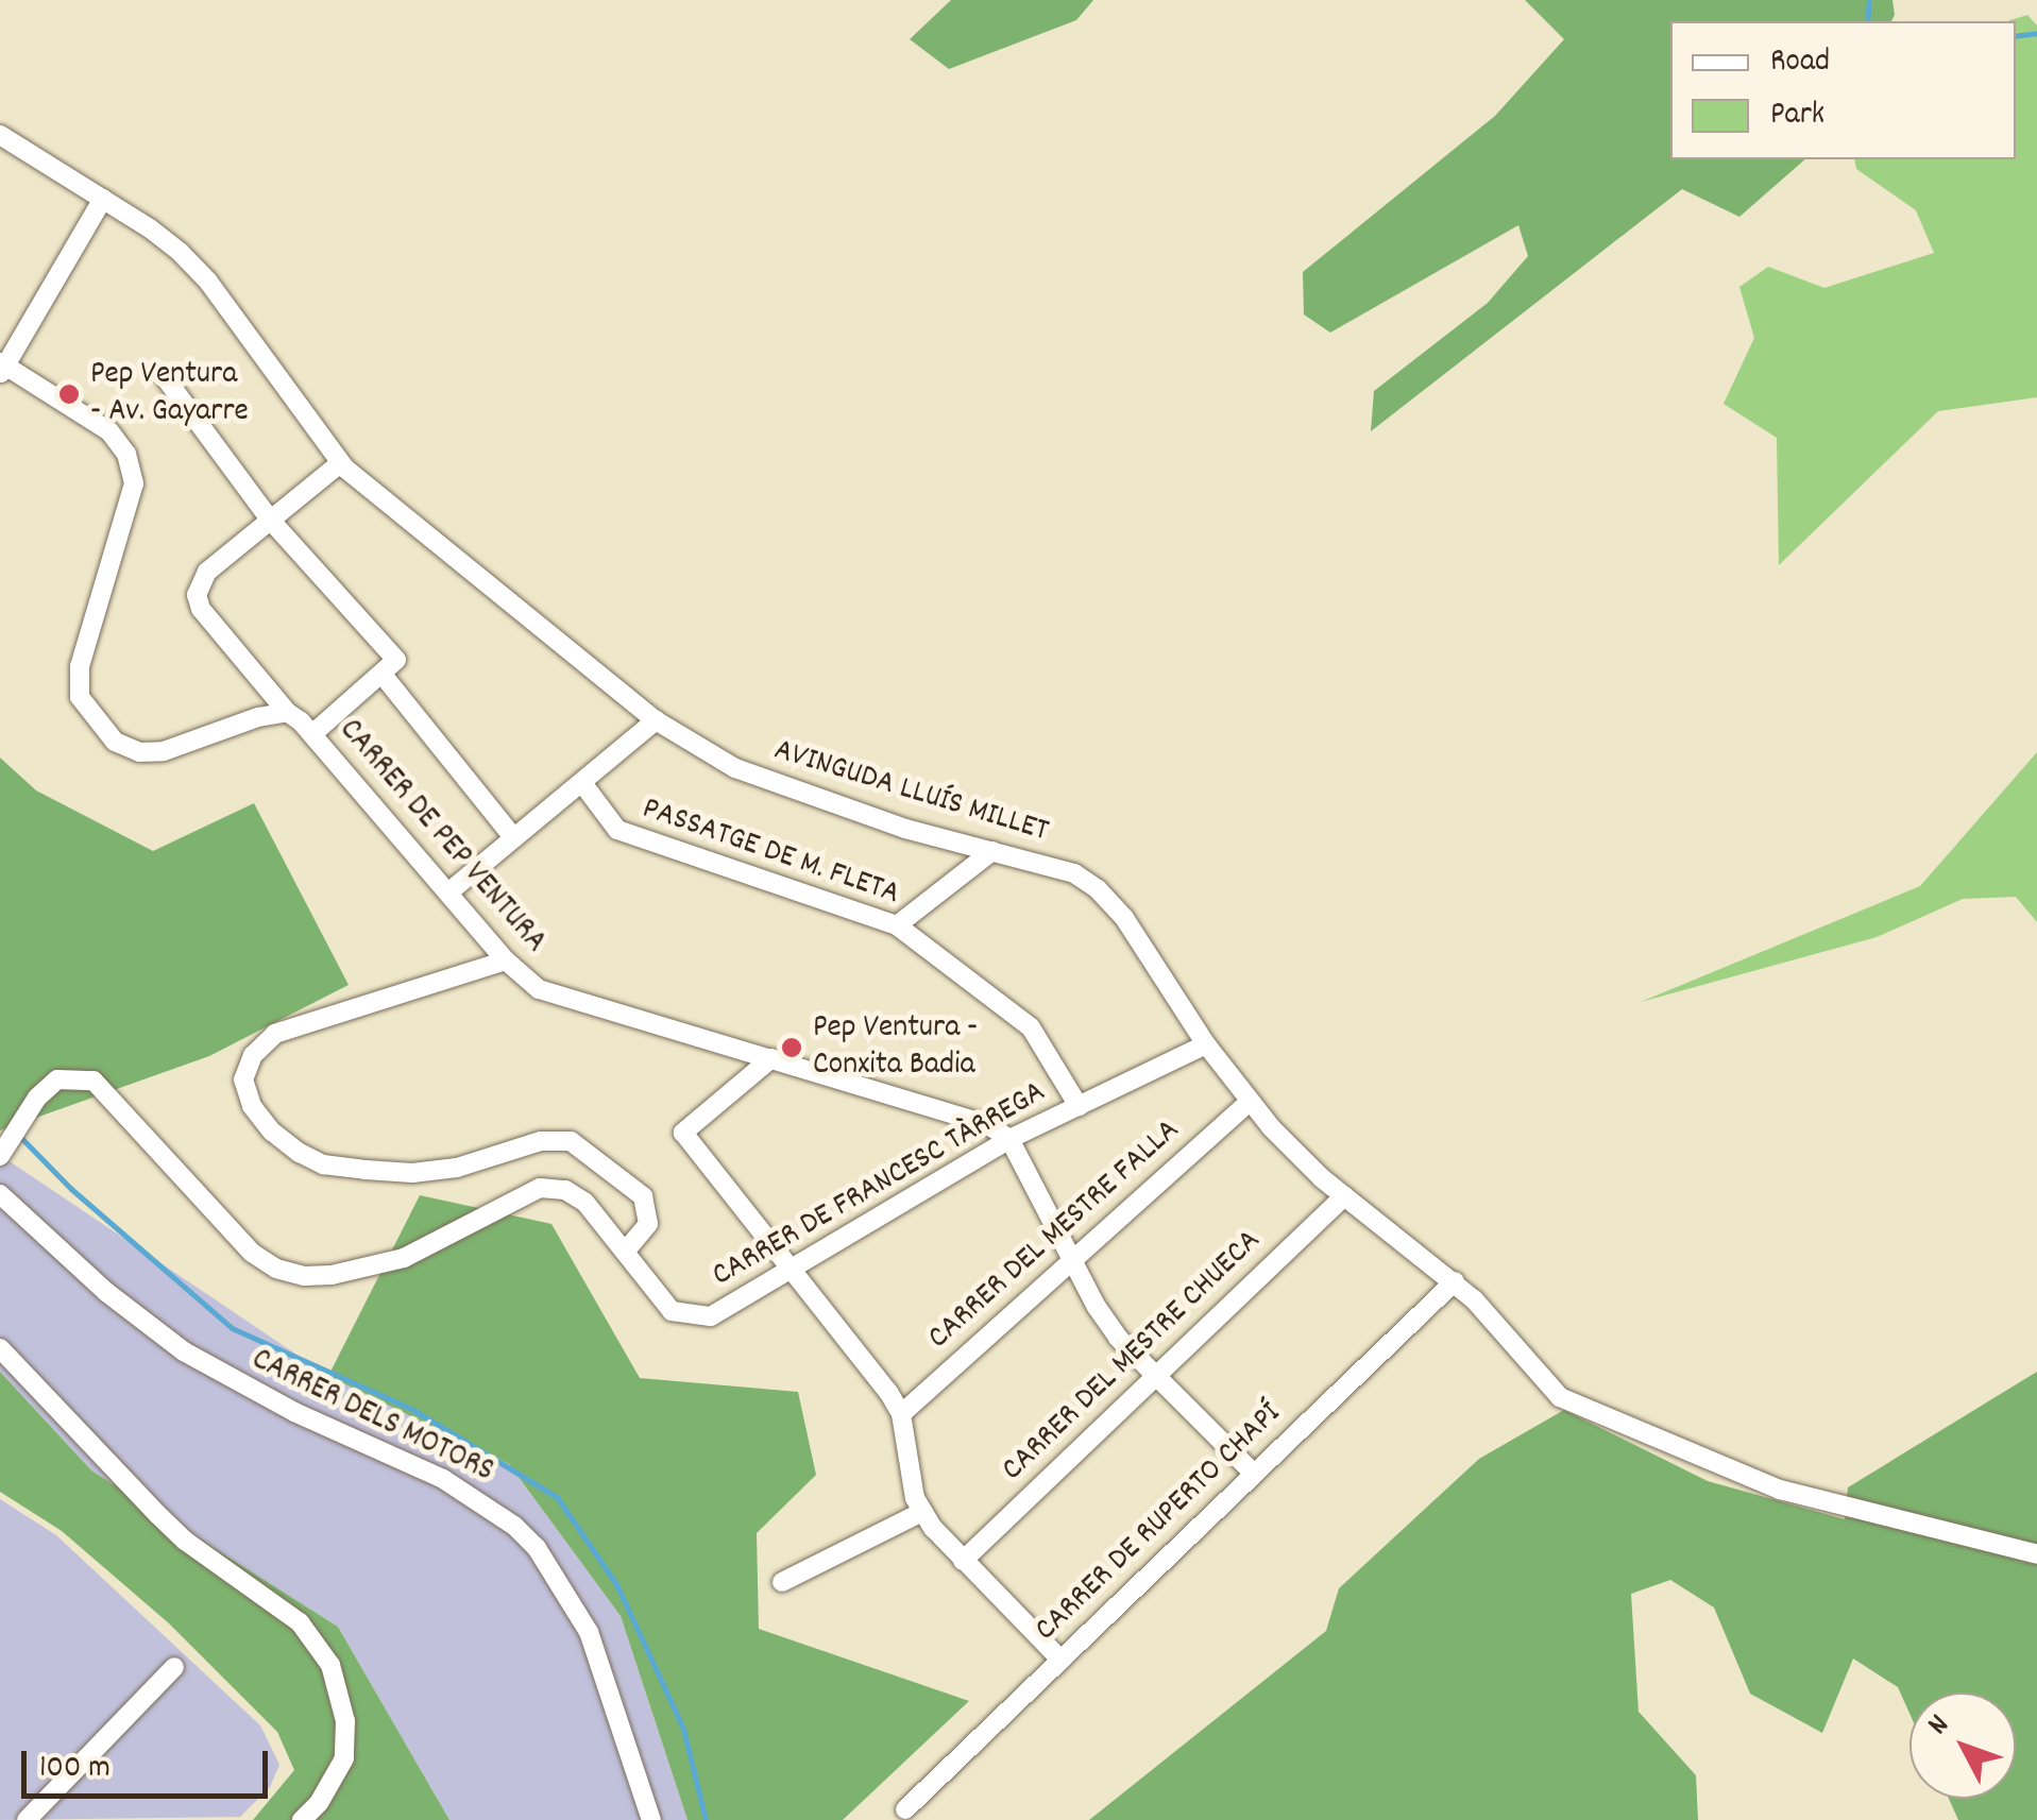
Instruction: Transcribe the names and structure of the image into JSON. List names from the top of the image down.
{
  "streets": {
    "street": [
      "AVINGUDA LLUÍS MILLET",
      "CARRER DE PEP VENTURA",
      "PASSATGE DE M. FLETA",
      "CARRER DE FRANCESC TÀRREGA",
      "CARRER DEL MESTRE FALLA",
      "CARRER DEL MESTRE CHUECA",
      "CARRER DELS MOTORS",
      "CARRER DE RUPERTO CHAPÍ"
    ]
  },
  "crossings": [
    ["AVINGUDA LLUÍS MILLET", "CARRER DE FRANCESC TÀRREGA"],
    ["AVINGUDA LLUÍS MILLET", "CARRER DEL MESTRE FALLA"],
    ["AVINGUDA LLUÍS MILLET", "CARRER DEL MESTRE CHUECA"],
    ["AVINGUDA LLUÍS MILLET", "CARRER DE RUPERTO CHAPÍ"],
    ["CARRER DE PEP VENTURA", "CARRER DE FRANCESC TÀRREGA"],
    ["PASSATGE DE M. FLETA", "CARRER DE FRANCESC TÀRREGA"]
  ],
  "places": ["Pep Ventura - Av. Gayarre", "Pep Ventura - Conxita Badia"],
  "legend": ["Road", "Park"],
  "scale_bar": "100 m",
  "north": "top left"
}
